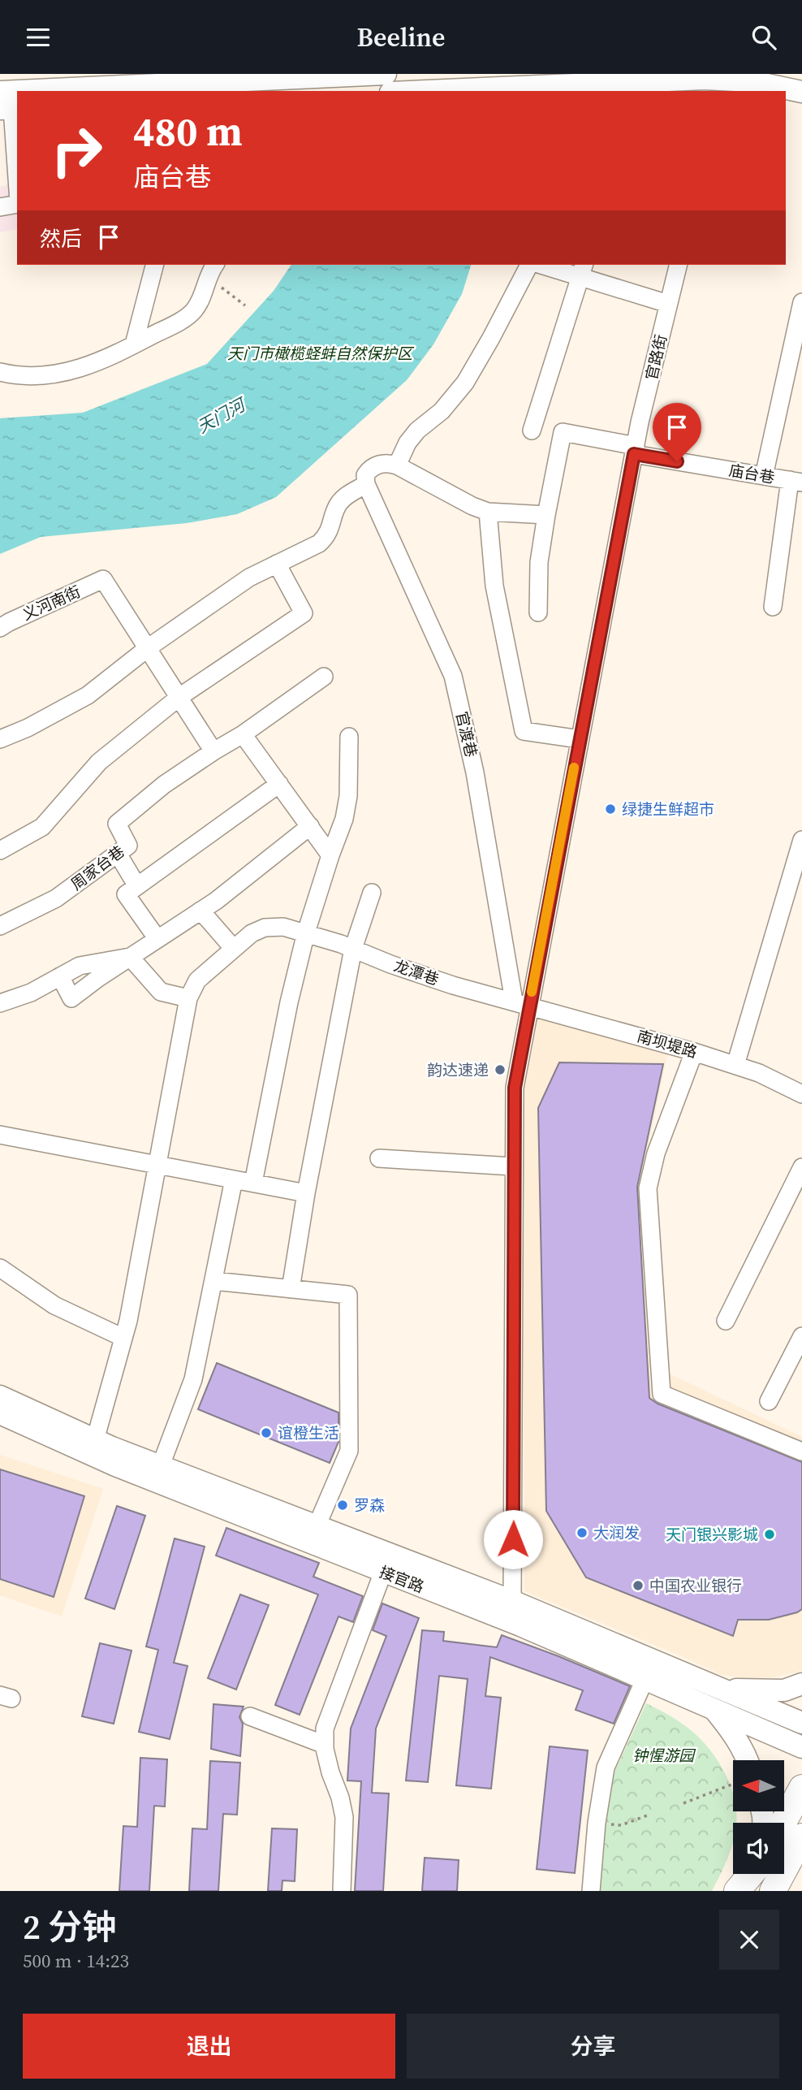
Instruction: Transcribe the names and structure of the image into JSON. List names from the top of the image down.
{
  "streets": {
    "main road": ["接官路"],
    "street": [
      "官路街",
      "庙台巷",
      "义河南街",
      "官渡巷",
      "周家台巷",
      "龙潭巷",
      "南坝堤路"
    ]
  },
  "crossings": [
    ["官路街", "庙台巷"],
    ["官路街", "官渡巷"],
    ["官路街", "龙潭巷"],
    ["官路街", "南坝堤路"],
    ["官路街", "接官路"],
    ["官渡巷", "龙潭巷"],
    ["官渡巷", "南坝堤路"],
    ["龙潭巷", "南坝堤路"]
  ],
  "water": ["天门河"],
  "parks": ["天门市橄榄蛏蚌自然保护区", "钟惺游园"],
  "places": [
    "绿捷生鲜超市",
    "韵达速递",
    "谊橙生活",
    "罗森",
    "大润发",
    "天门银兴影城",
    "中国农业银行"
  ],
  "north": "left",
  "page": {
    "header": "Beeline",
    "turn": ["480 m", "庙台巷"],
    "then": "然后",
    "heading": ["2 分钟", "500 m · 14:23"],
    "buttons": ["退出", "分享"]
  }
}
